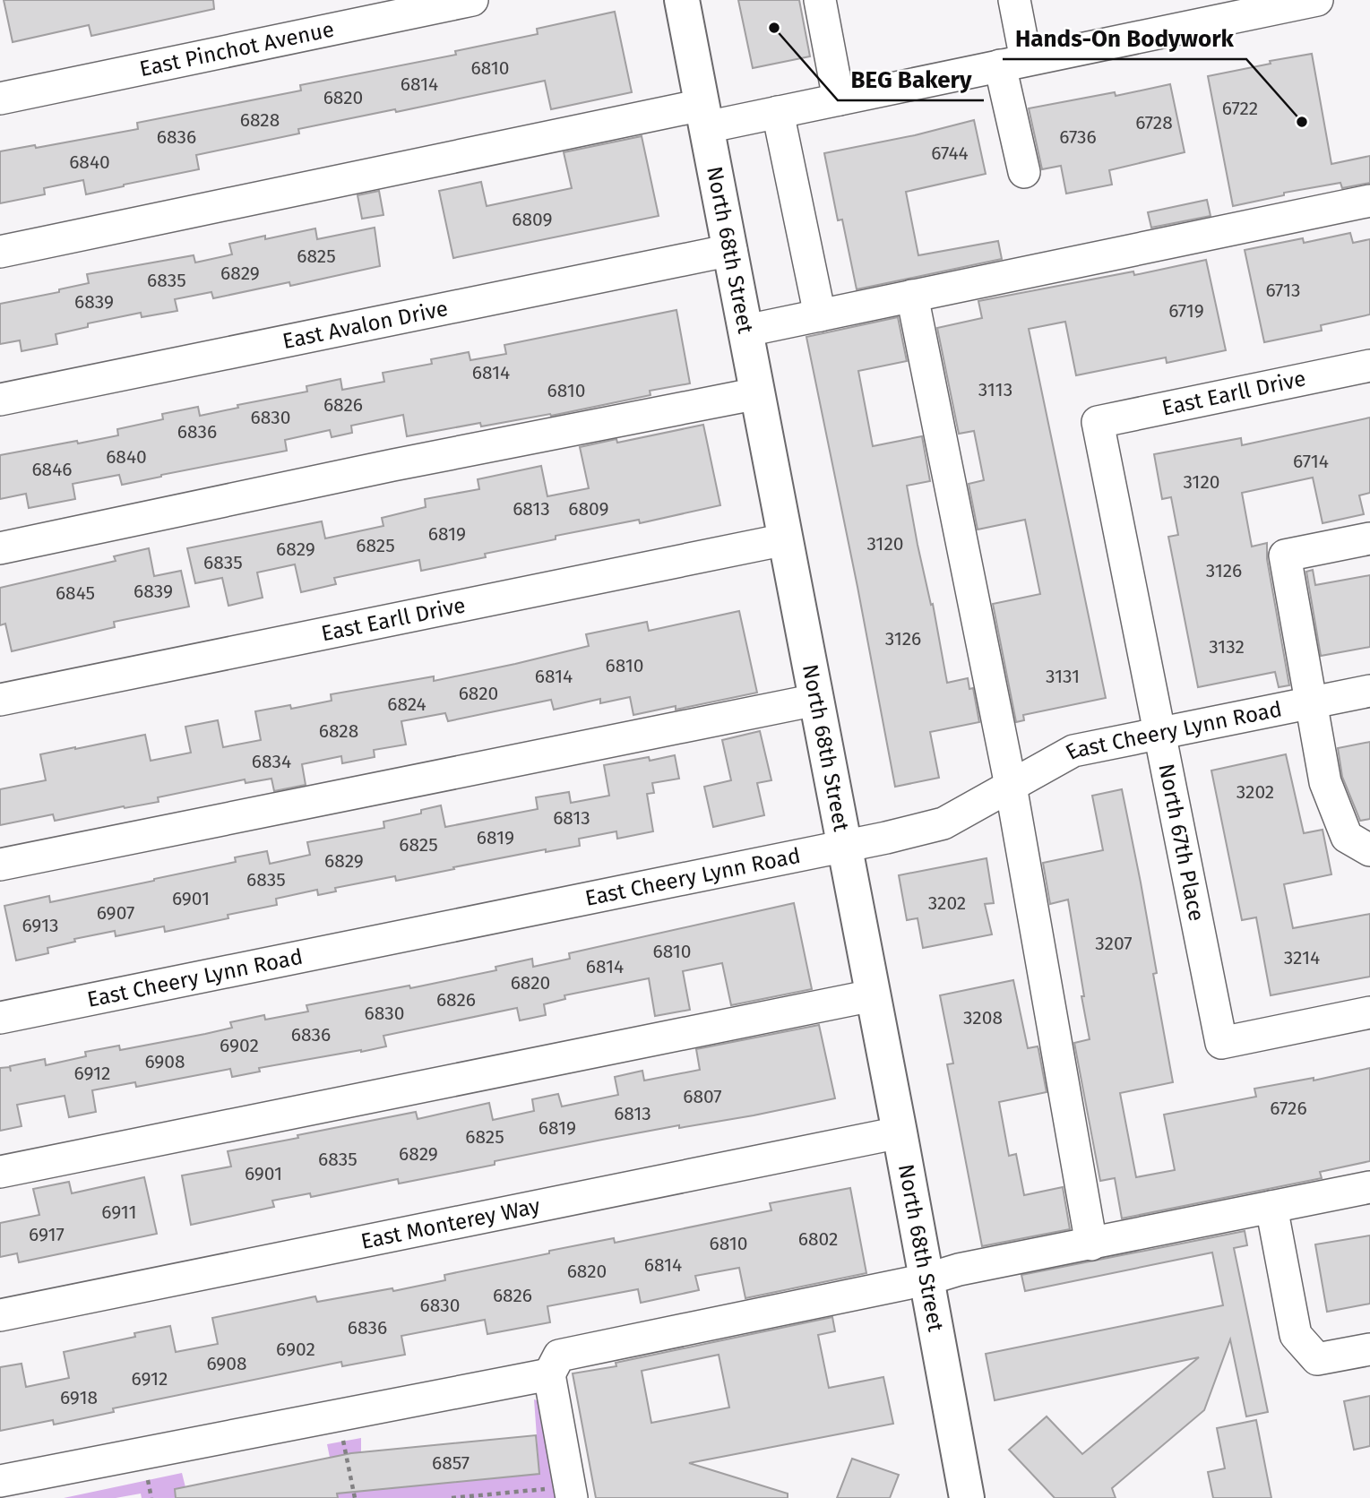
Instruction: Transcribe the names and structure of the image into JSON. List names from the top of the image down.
{
  "streets": {
    "main road": ["North 68th Street"],
    "street": [
      "East Pinchot Avenue",
      "East Avalon Drive",
      "East Earll Drive",
      "East Cheery Lynn Road",
      "North 67th Place",
      "East Monterey Way"
    ]
  },
  "crossings": [
    ["North 68th Street", "East Avalon Drive"],
    ["North 68th Street", "East Earll Drive"],
    ["North 68th Street", "East Cheery Lynn Road"],
    ["North 68th Street", "East Monterey Way"],
    ["East Earll Drive", "North 67th Place"],
    ["East Cheery Lynn Road", "North 67th Place"]
  ],
  "places": ["BEG Bakery", "Hands-On Bodywork"],
  "house_numbers": [
    "6810",
    "6814",
    "6820",
    "6722",
    "6828",
    "6728",
    "6836",
    "6736",
    "6744",
    "6840",
    "6809",
    "6825",
    "6829",
    "6835",
    "6713",
    "6839",
    "6719",
    "6814",
    "3113",
    "6810",
    "6826",
    "6830",
    "6836",
    "6840",
    "6714",
    "6846",
    "3120",
    "6813",
    "6809",
    "6819",
    "3120",
    "6825",
    "6829",
    "6835",
    "3126",
    "6839",
    "6845",
    "3126",
    "3132",
    "6810",
    "6814",
    "3131",
    "6820",
    "6824",
    "6828",
    "6834",
    "3202",
    "6813",
    "6819",
    "6825",
    "6829",
    "6835",
    "6901",
    "3202",
    "6907",
    "6913",
    "3207",
    "6810",
    "3214",
    "6814",
    "6820",
    "6826",
    "6830",
    "3208",
    "6836",
    "6902",
    "6908",
    "6912",
    "6807",
    "6726",
    "6813",
    "6819",
    "6825",
    "6829",
    "6835",
    "6901",
    "6911",
    "6917",
    "6802",
    "6810",
    "6814",
    "6820",
    "6826",
    "6830",
    "6836",
    "6902",
    "6908",
    "6912",
    "6918",
    "6857"
  ]
}
